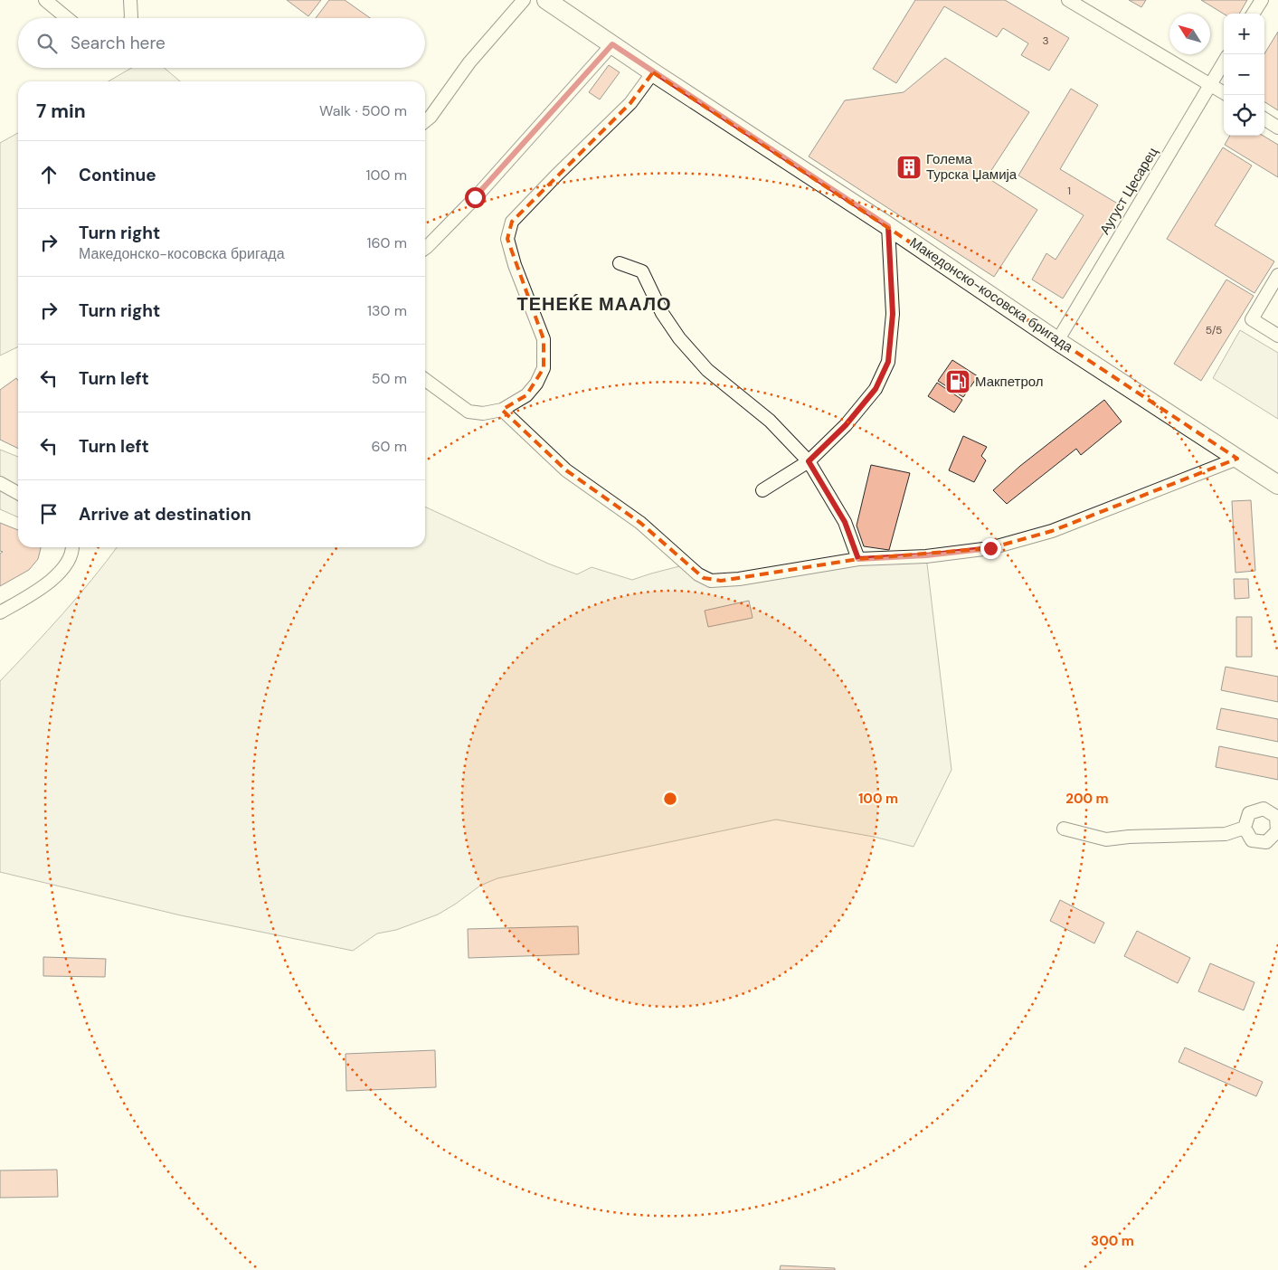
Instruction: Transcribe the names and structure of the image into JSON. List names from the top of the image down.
{
  "streets": {
    "street": ["Аугуст Цесарец", "Македонско-косовска бригада"]
  },
  "crossings": [
    ["Аугуст Цесарец", "Македонско-косовска бригада"]
  ],
  "districts": ["ТЕНЕЌЕ МААЛО"],
  "places": {
    "building": ["Голема Турска Џамија"],
    "fuel station": ["Макпетрол"]
  },
  "house_numbers": ["3", "1", "5/5"],
  "north": "top left",
  "page": {
    "map_buttons": ["+", "−"],
    "search": "Search here",
    "heading": ["7 min", "Walk · 500 m"],
    "list": [
      ["Continue", "100 m"],
      ["Turn right", "Македонско-косовска бригада", "160 m"],
      ["Turn right", "130 m"],
      ["Turn left", "50 m"],
      ["Turn left", "60 m"],
      "Arrive at destination"
    ]
  },
  "rings": ["100 m", "200 m", "300 m"]
}
